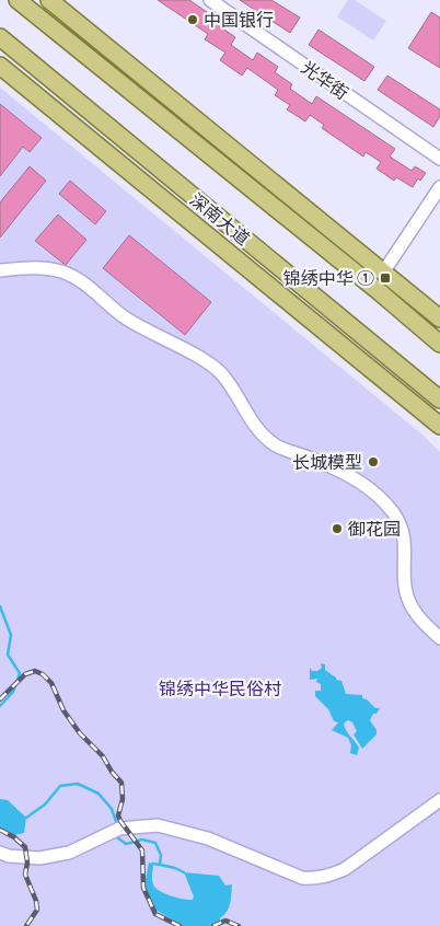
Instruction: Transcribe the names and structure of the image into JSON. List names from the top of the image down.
{
  "streets": {
    "main road": ["深南大道"],
    "street": ["光华街"]
  },
  "parks": ["锦绣中华民俗村"],
  "places": {
    "other": ["中国银行", "长城模型", "御花园"],
    "transit": ["锦绣中华 ①"]
  }
}
